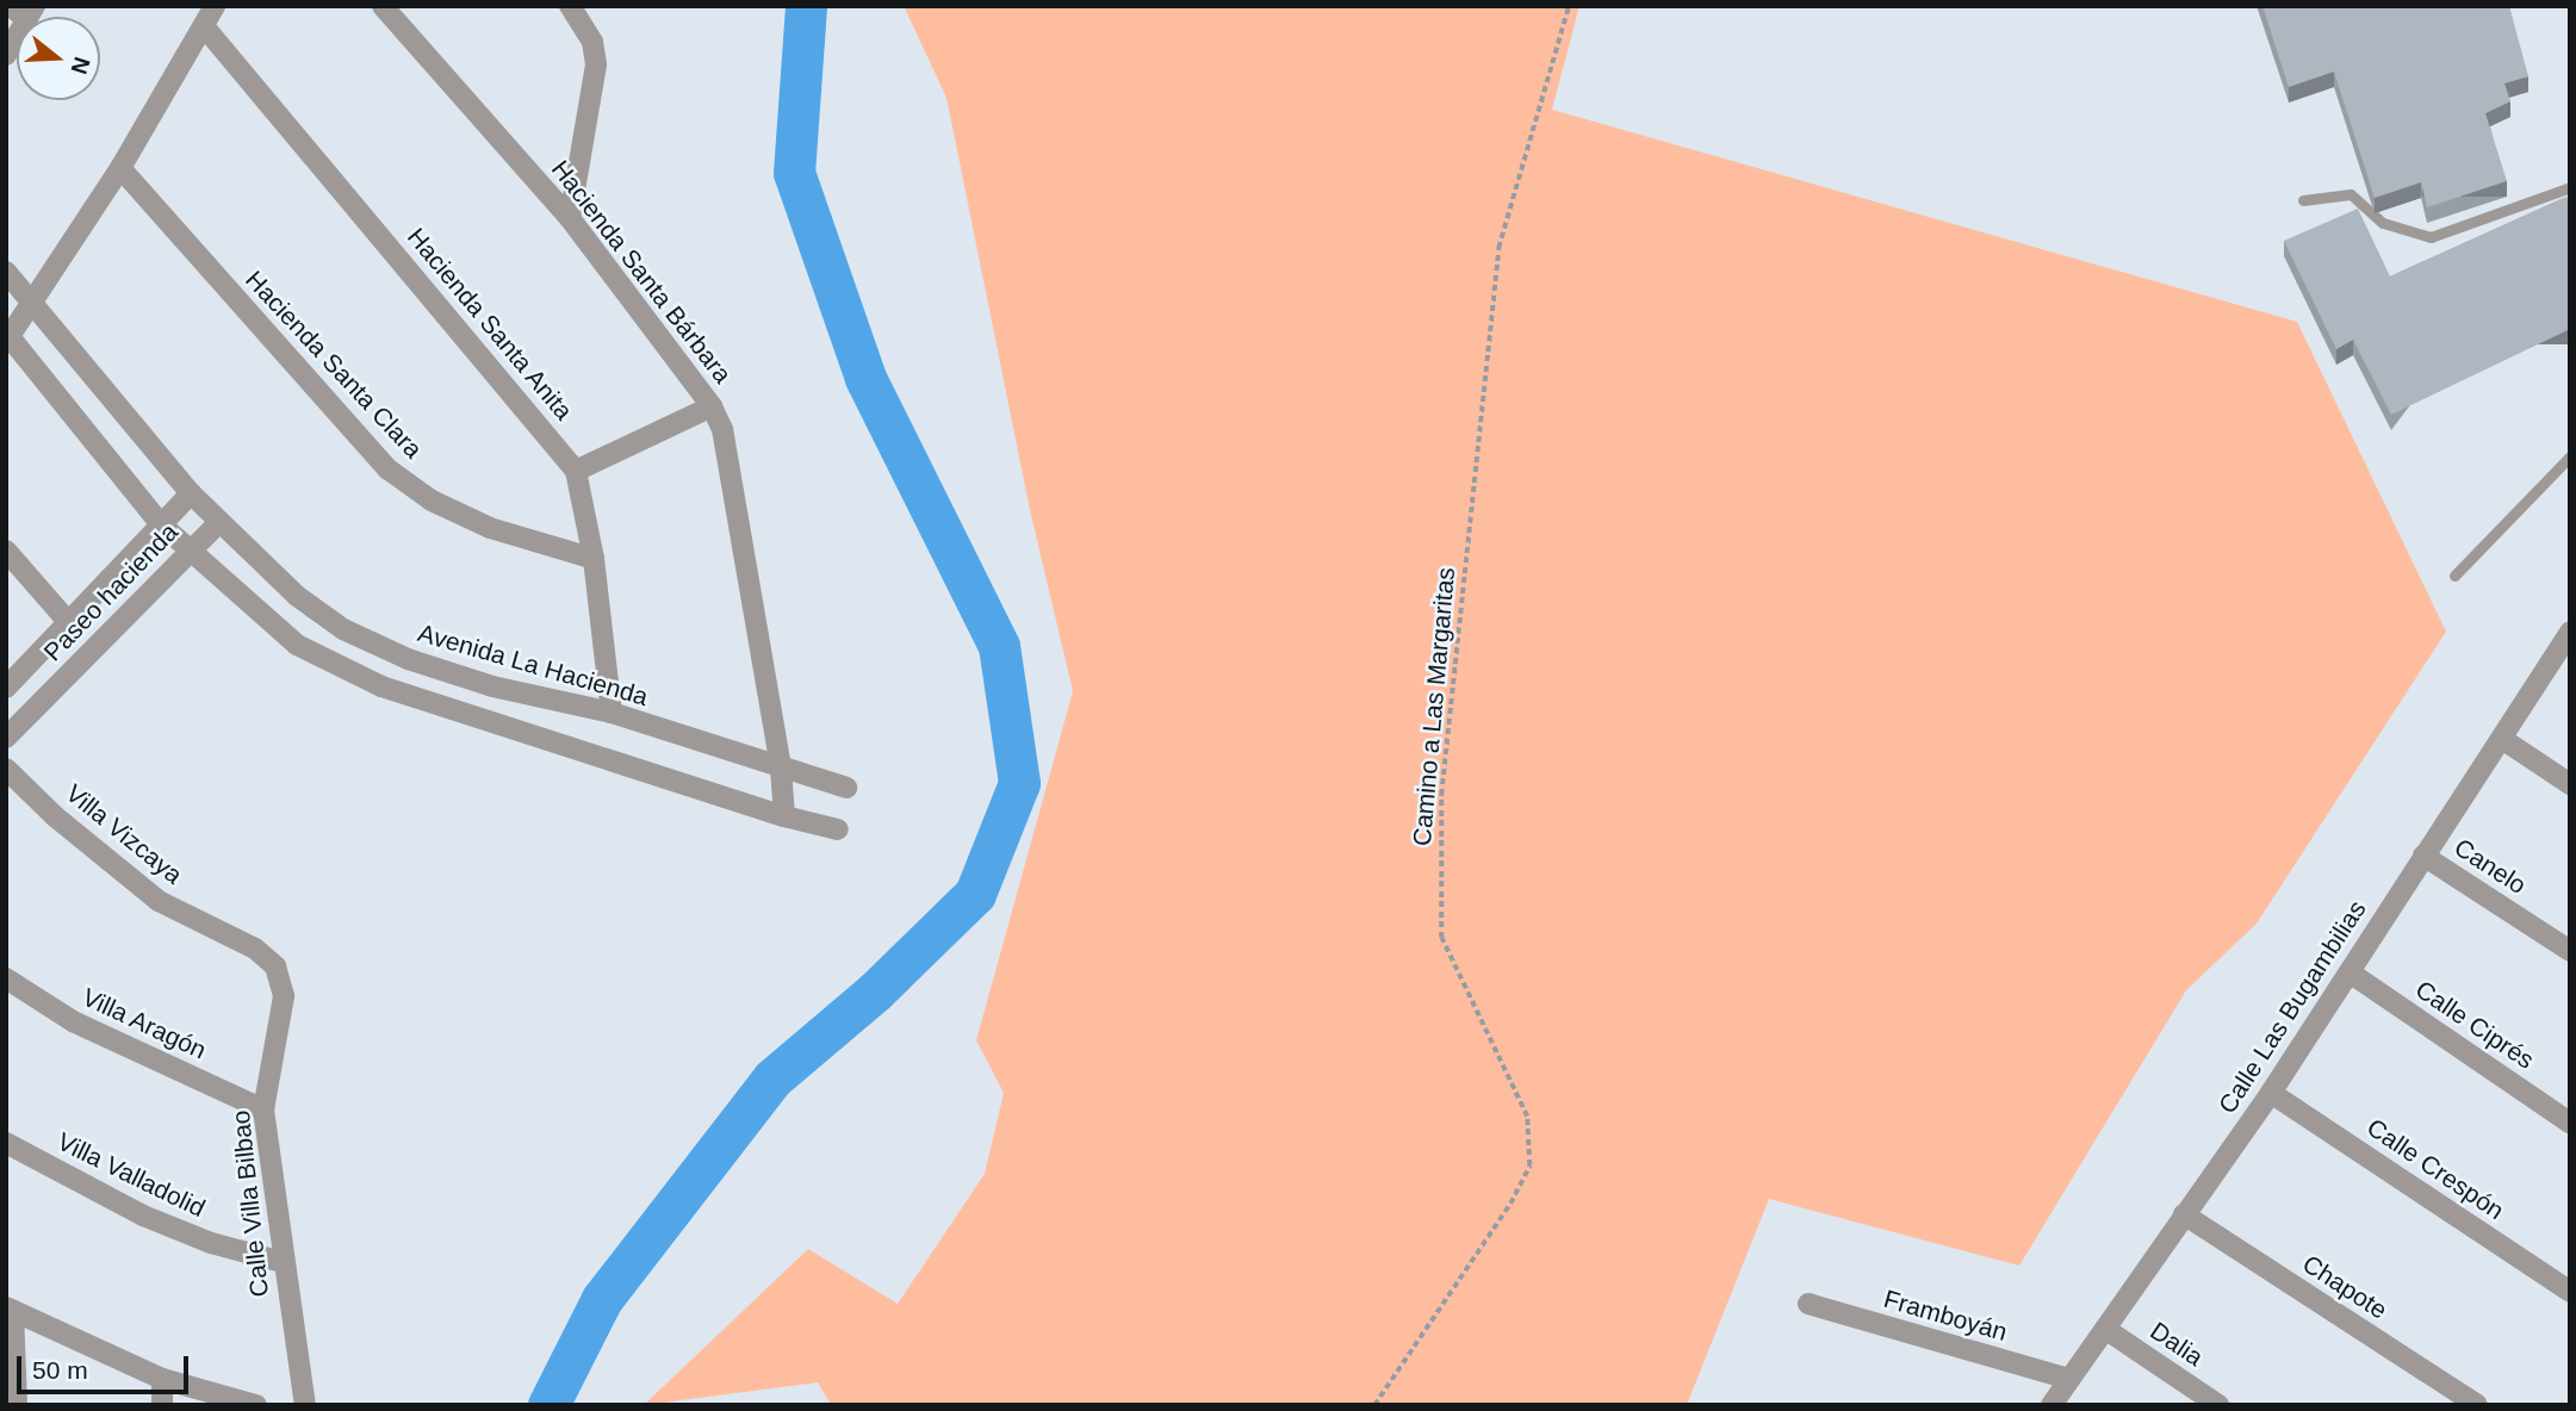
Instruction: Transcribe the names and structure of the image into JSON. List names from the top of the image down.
{
  "streets": {
    "street": [
      "Hacienda Santa Bárbara",
      "Hacienda Santa Anita",
      "Hacienda Santa Clara",
      "Paseo hacienda",
      "Avenida La Hacienda",
      "Villa Vizcaya",
      "Canelo",
      "Calle Las Bugambilias",
      "Villa Aragón",
      "Calle Ciprés",
      "Calle Crespón",
      "Villa Valladolid",
      "Calle Villa Bilbao",
      "Chapote",
      "Framboyán",
      "Dalia"
    ],
    "path": ["Camino a Las Margaritas"]
  },
  "crossings": [
    ["Hacienda Santa Bárbara", "Avenida La Hacienda"],
    ["Hacienda Santa Anita", "Hacienda Santa Clara"],
    ["Hacienda Santa Anita", "Avenida La Hacienda"],
    ["Paseo hacienda", "Avenida La Hacienda"],
    ["Villa Vizcaya", "Calle Villa Bilbao"],
    ["Canelo", "Calle Las Bugambilias"],
    ["Calle Las Bugambilias", "Calle Ciprés"],
    ["Calle Las Bugambilias", "Calle Crespón"],
    ["Calle Las Bugambilias", "Chapote"],
    ["Calle Las Bugambilias", "Framboyán"],
    ["Calle Las Bugambilias", "Dalia"],
    ["Villa Aragón", "Calle Villa Bilbao"],
    ["Villa Valladolid", "Calle Villa Bilbao"]
  ],
  "scale_bar": "50 m",
  "north": "right"
}
